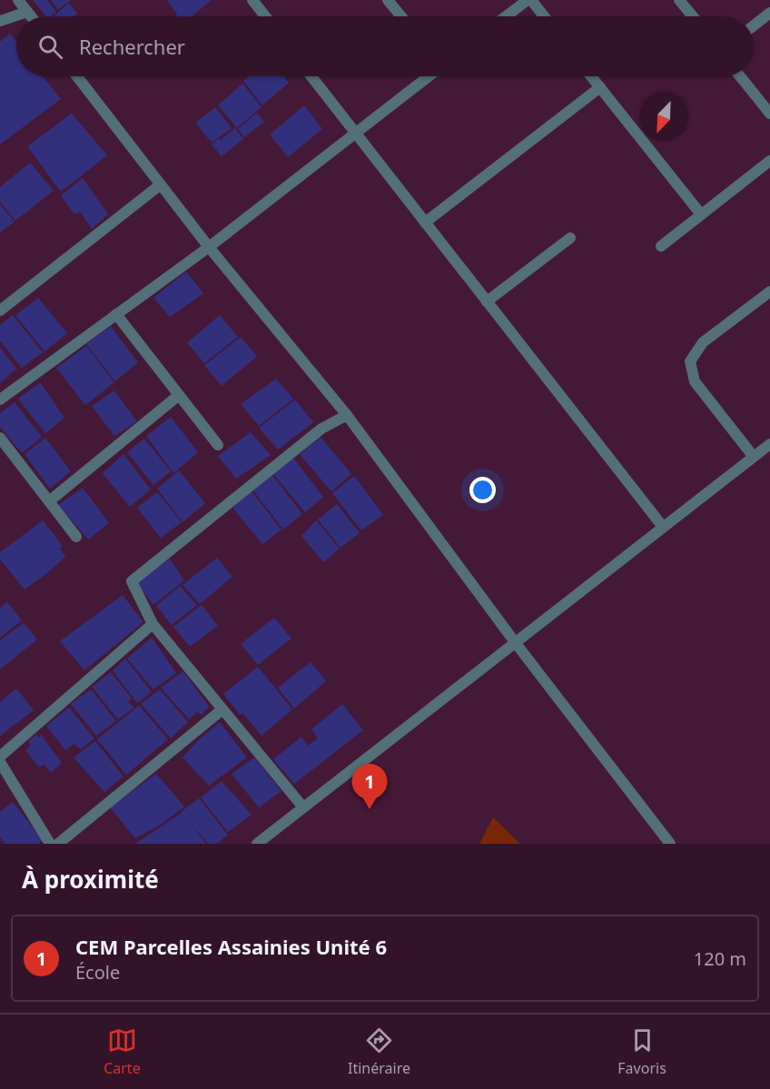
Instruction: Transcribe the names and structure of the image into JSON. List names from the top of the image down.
{
  "north": "bottom left",
  "page": {
    "search": "Rechercher",
    "pins": "1",
    "heading": "À proximité",
    "list": [
      {
        "mark": "1",
        "name": "CEM Parcelles Assainies Unité 6",
        "note": "École",
        "value": "120 m"
      }
    ],
    "nav": ["Carte", "Itinéraire", "Favoris"]
  }
}
